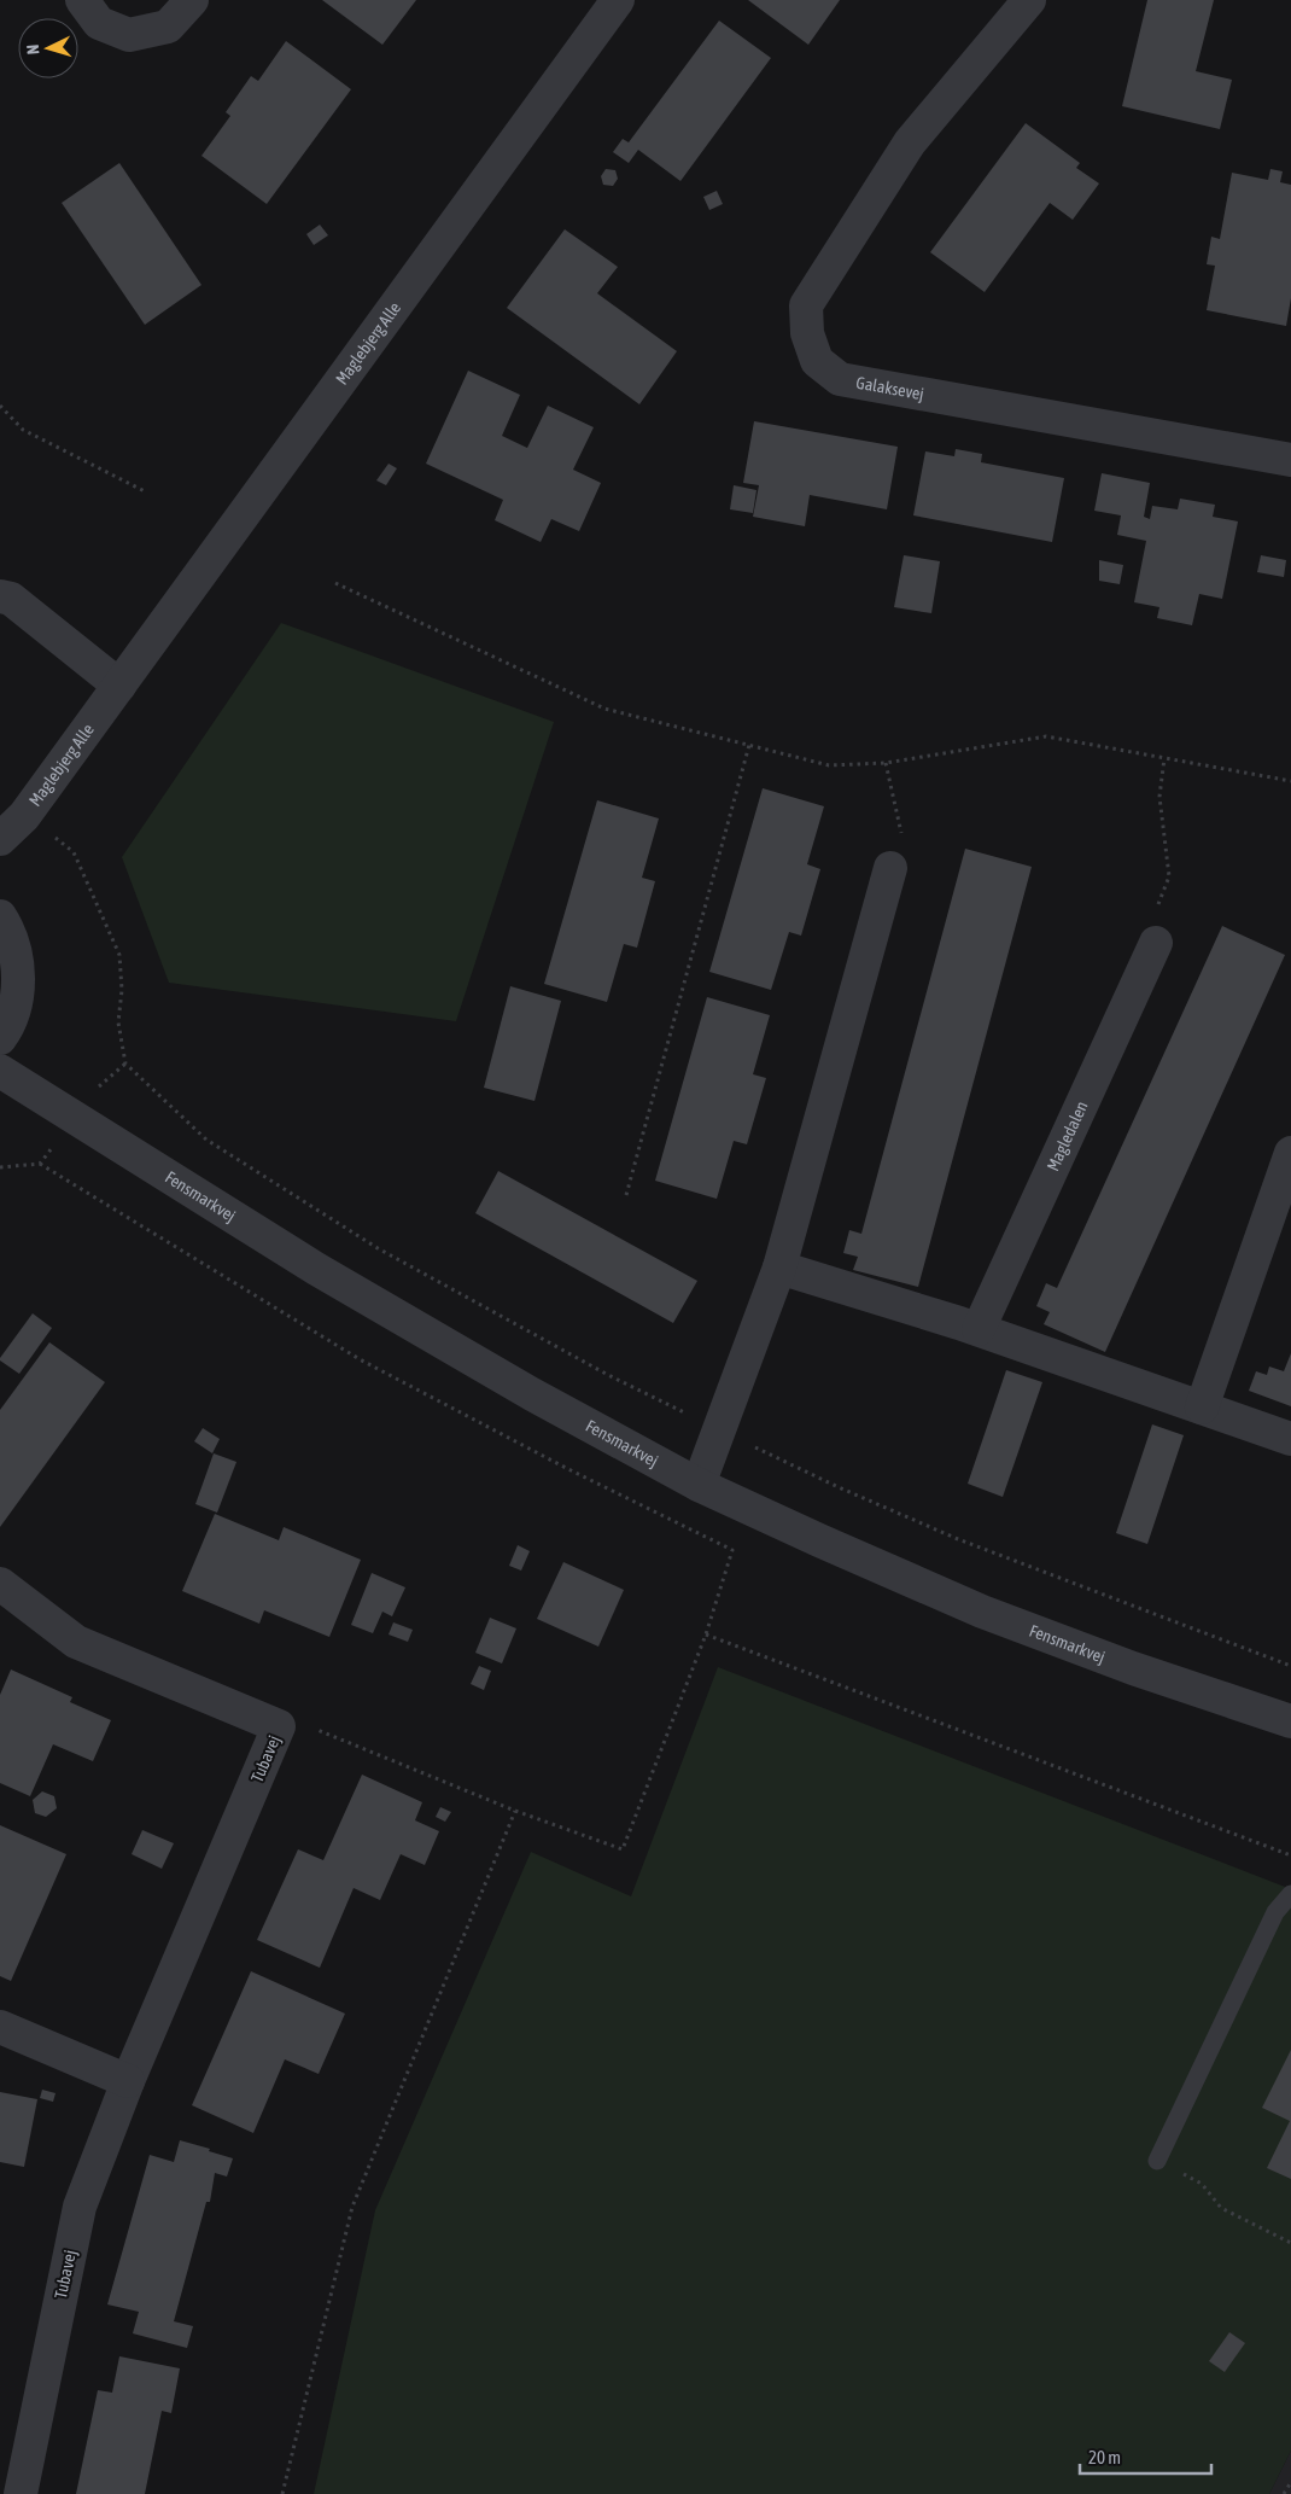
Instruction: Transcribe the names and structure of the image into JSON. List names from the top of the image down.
{
  "streets": {
    "street": [
      "Maglebjerg Alle",
      "Galaksevej",
      "Magledalen",
      "Fensmarkvej",
      "Tubavej"
    ]
  },
  "scale_bar": "20 m",
  "north": "left"
}
